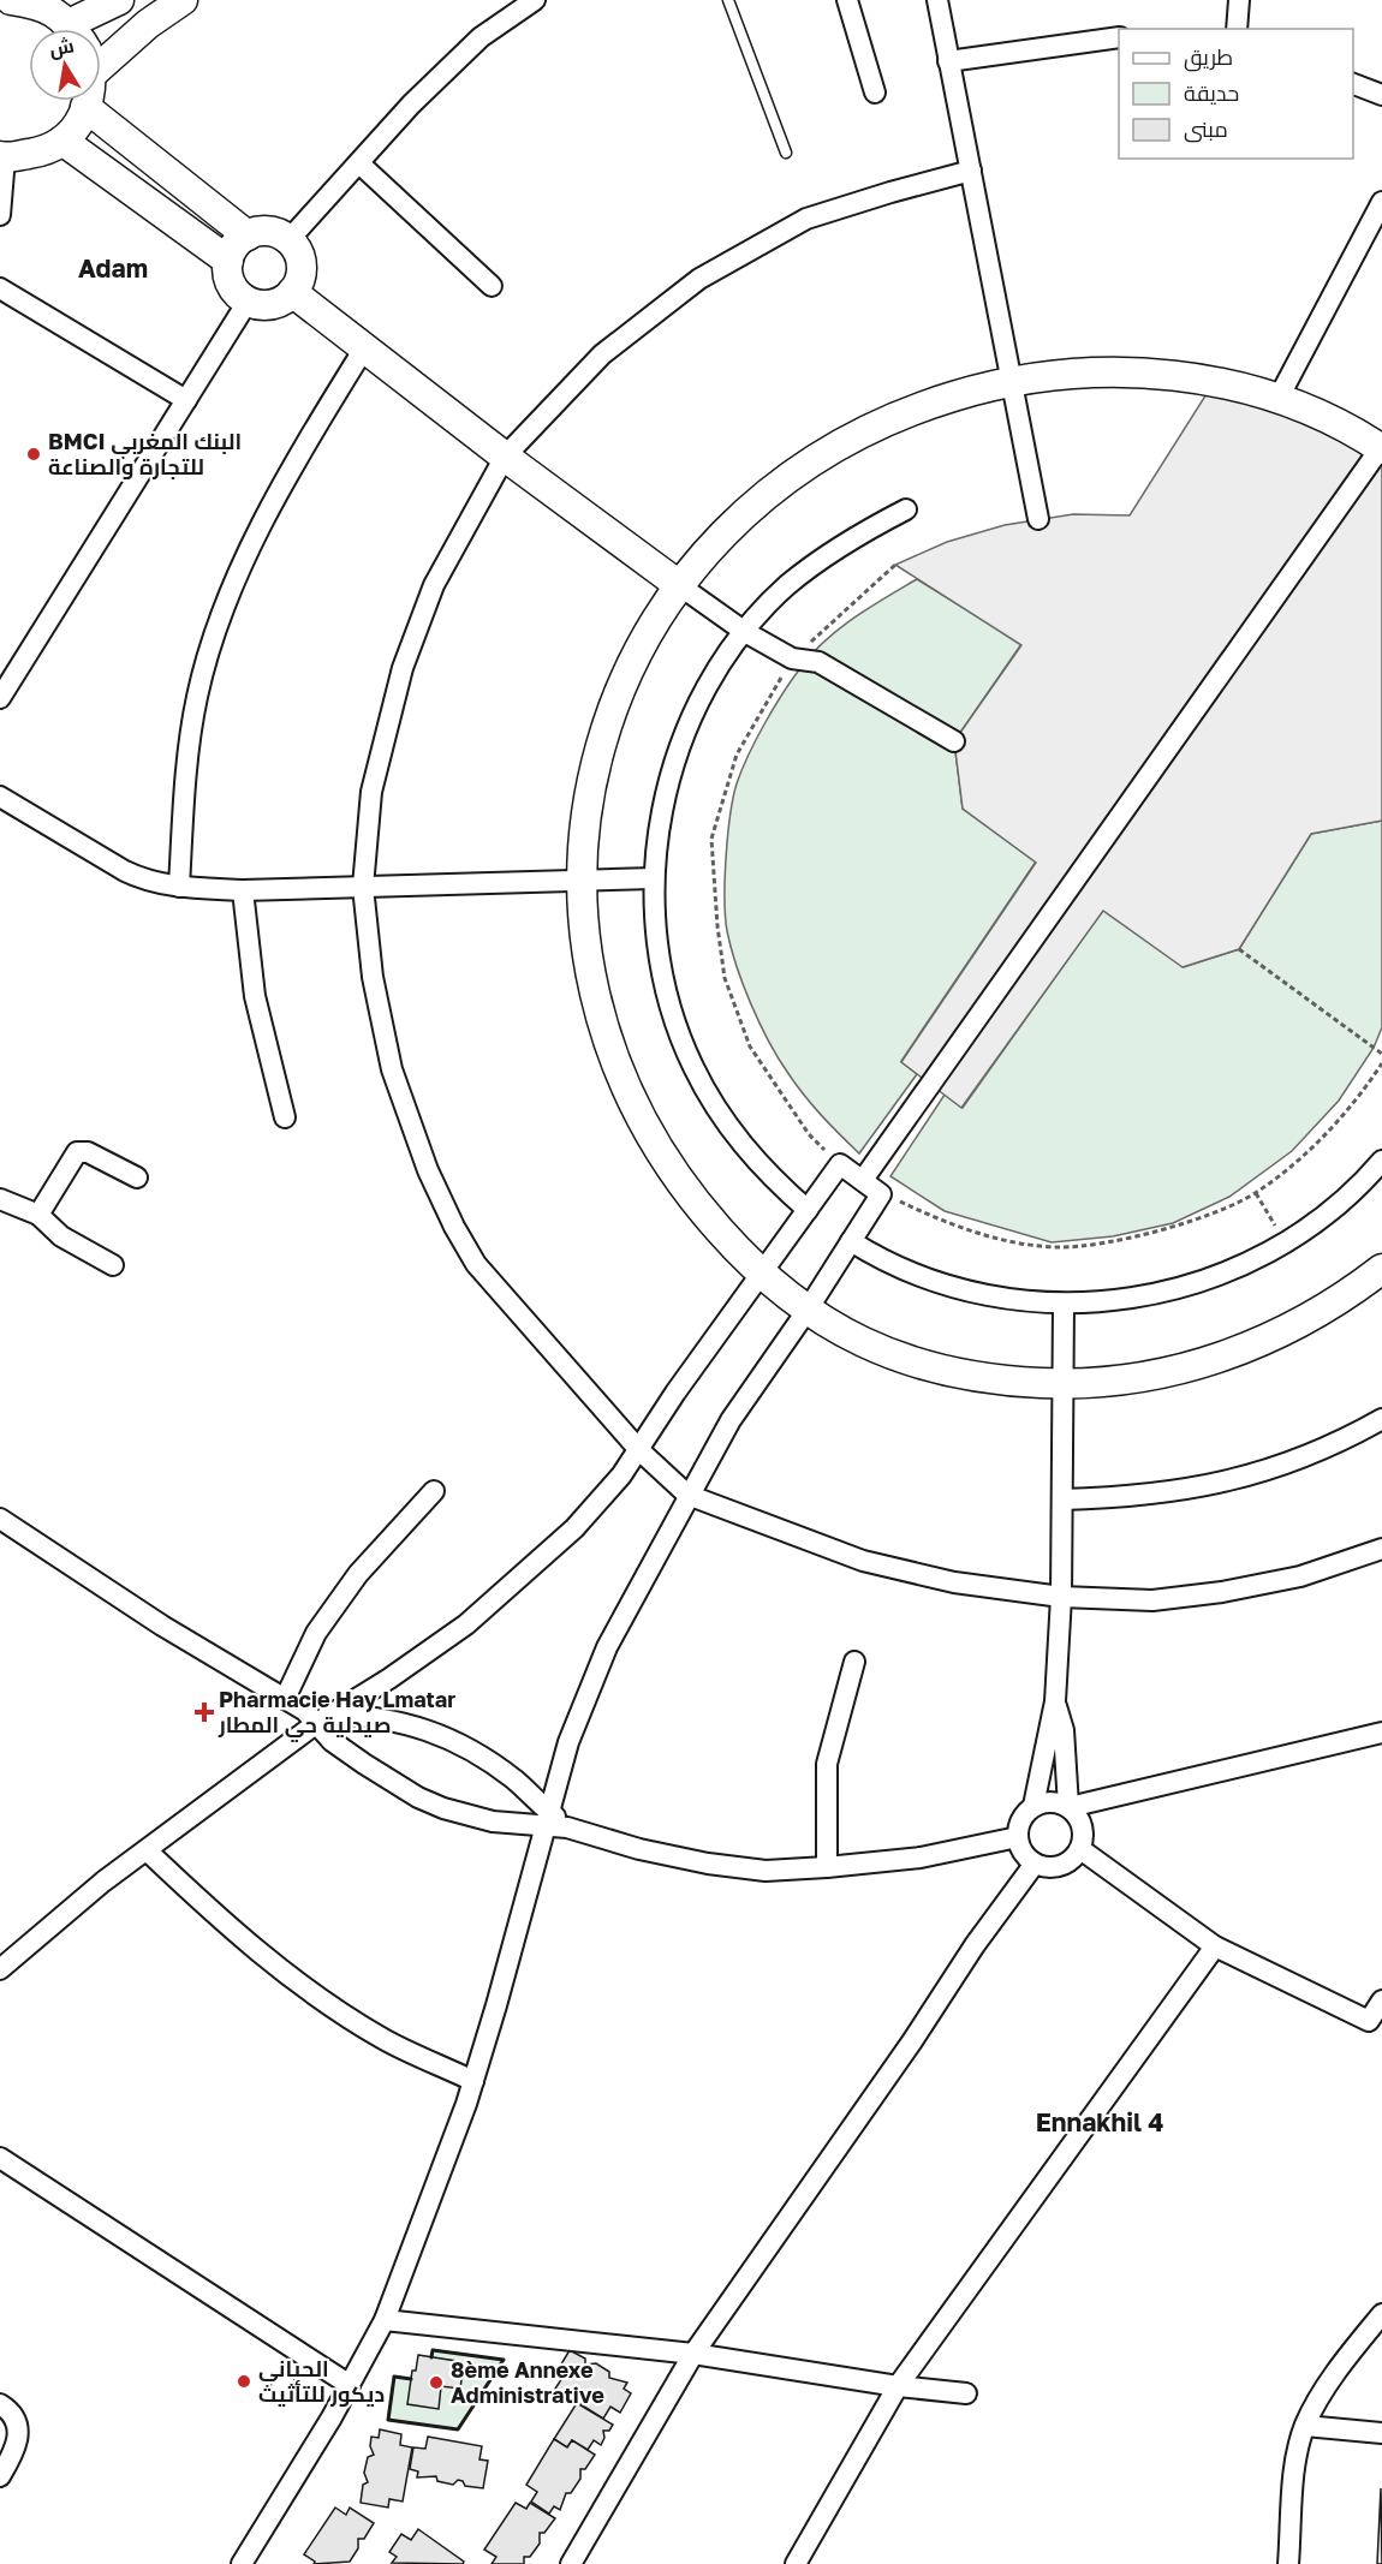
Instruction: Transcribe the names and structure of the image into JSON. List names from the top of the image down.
{
  "districts": ["Adam", "Ennakhil 4"],
  "places": {
    "other": ["BMCI البنك المغربي للتجارة والصناعة", "الحياني ديكور للتأثيث", "8ème Annexe Administrative"],
    "health": ["Pharmacie Hay Lmatar صيدلية حي المطار"]
  },
  "legend": ["طريق", "حديقة", "مبنى"],
  "north": "top"
}
